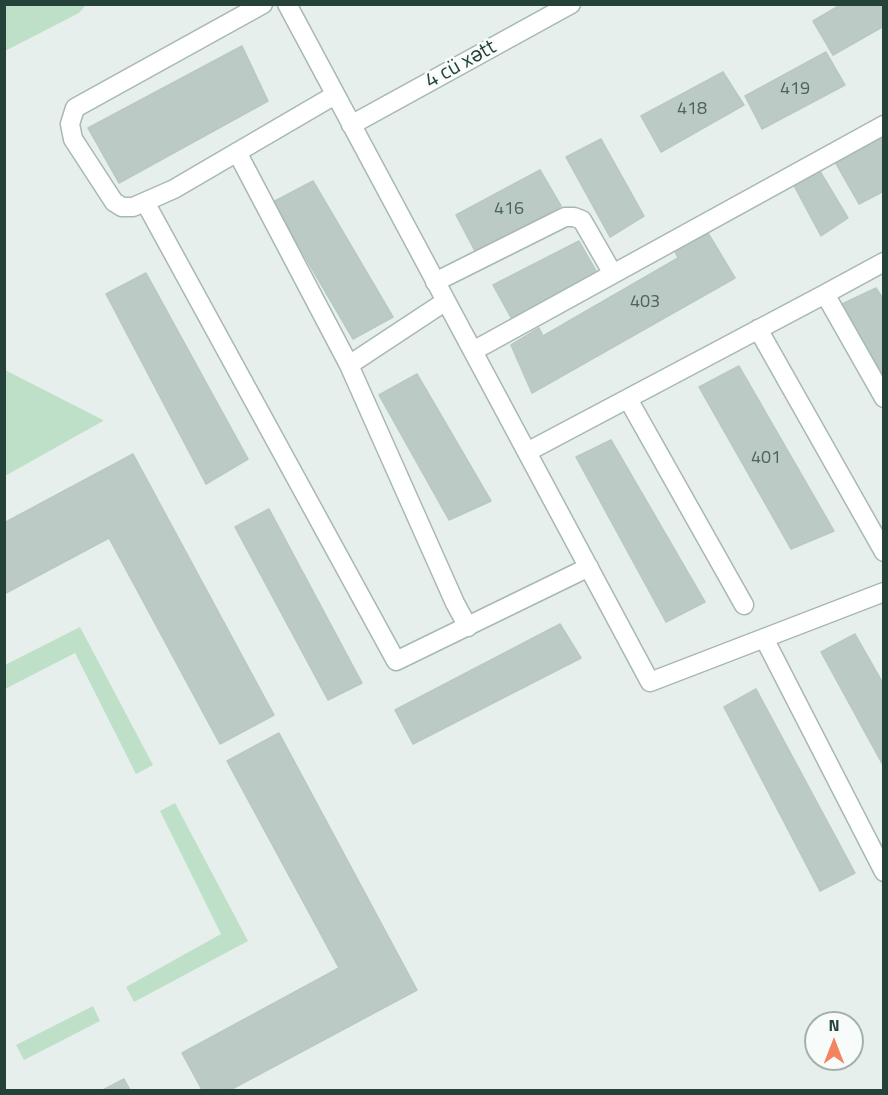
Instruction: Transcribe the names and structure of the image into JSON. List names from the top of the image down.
{
  "streets": {
    "street": ["4 cü xətt"]
  },
  "house_numbers": [
    "419",
    "418",
    "416",
    "403",
    "401"
  ],
  "north": "top"
}
